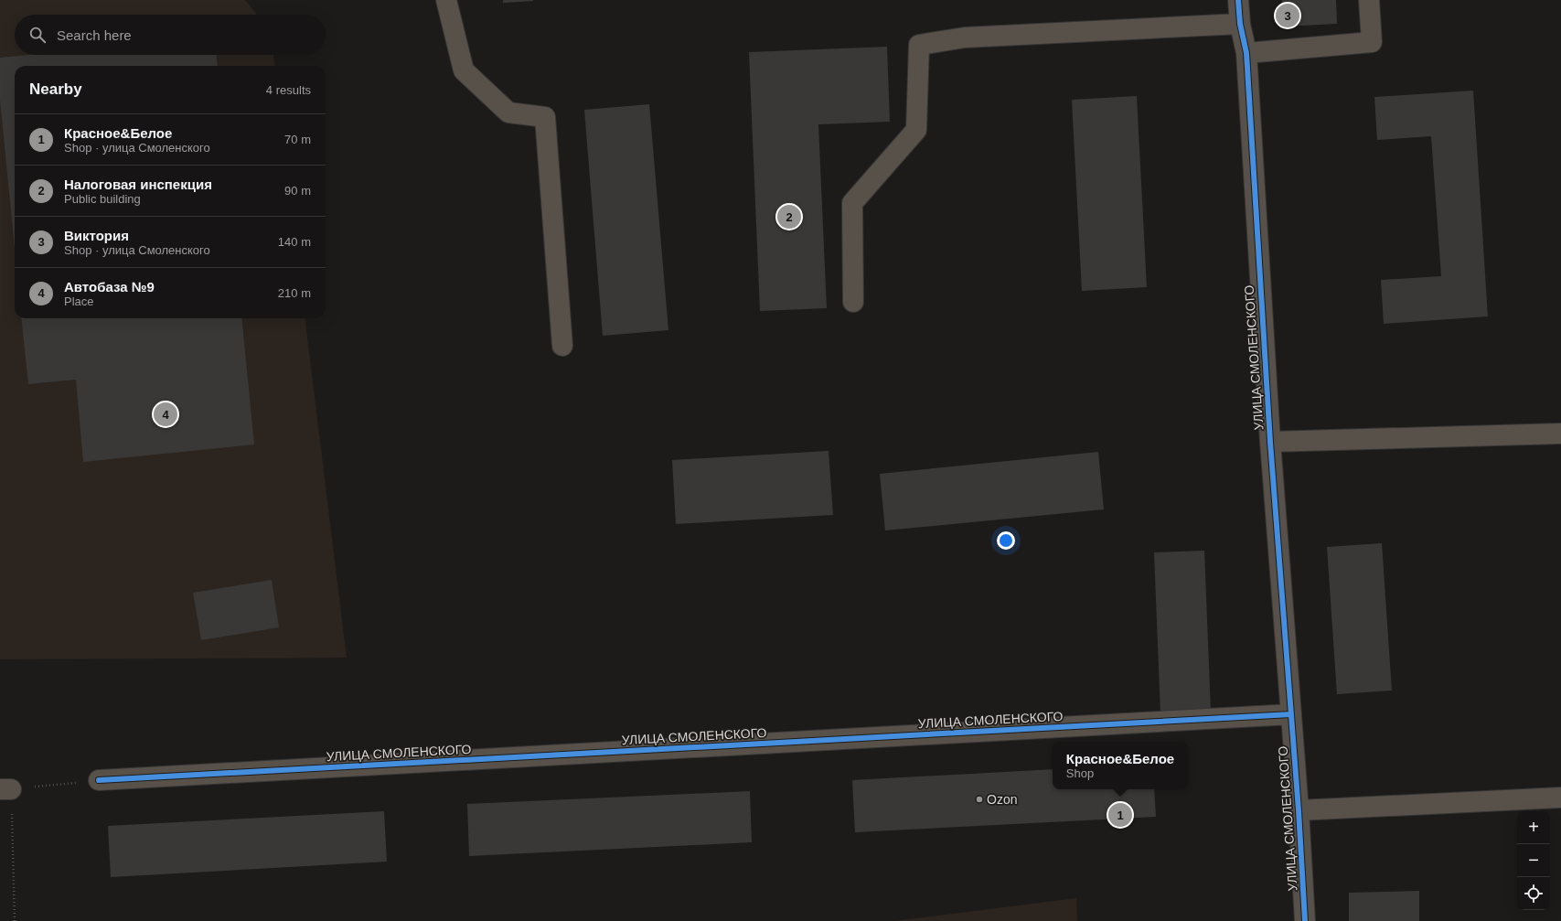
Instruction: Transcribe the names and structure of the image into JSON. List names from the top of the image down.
{
  "streets": {
    "street": ["УЛИЦА СМОЛЕНСКОГО"]
  },
  "places": ["Ozon"],
  "page": {
    "pins": [
      "3",
      "2",
      "4",
      "1"
    ],
    "search": "Search here",
    "heading": ["Nearby", "4 results"],
    "list": [
      {
        "mark": "1",
        "name": "Красное&Белое",
        "note": "Shop · улица Смоленского",
        "value": "70 m"
      },
      {
        "mark": "2",
        "name": "Налоговая инспекция",
        "note": "Public building",
        "value": "90 m"
      },
      {
        "mark": "3",
        "name": "Виктория",
        "note": "Shop · улица Смоленского",
        "value": "140 m"
      },
      {
        "mark": "4",
        "name": "Автобаза №9",
        "note": "Place",
        "value": "210 m"
      }
    ],
    "popup": ["Красное&Белое", "Shop"],
    "map_buttons": ["+", "−"]
  }
}
